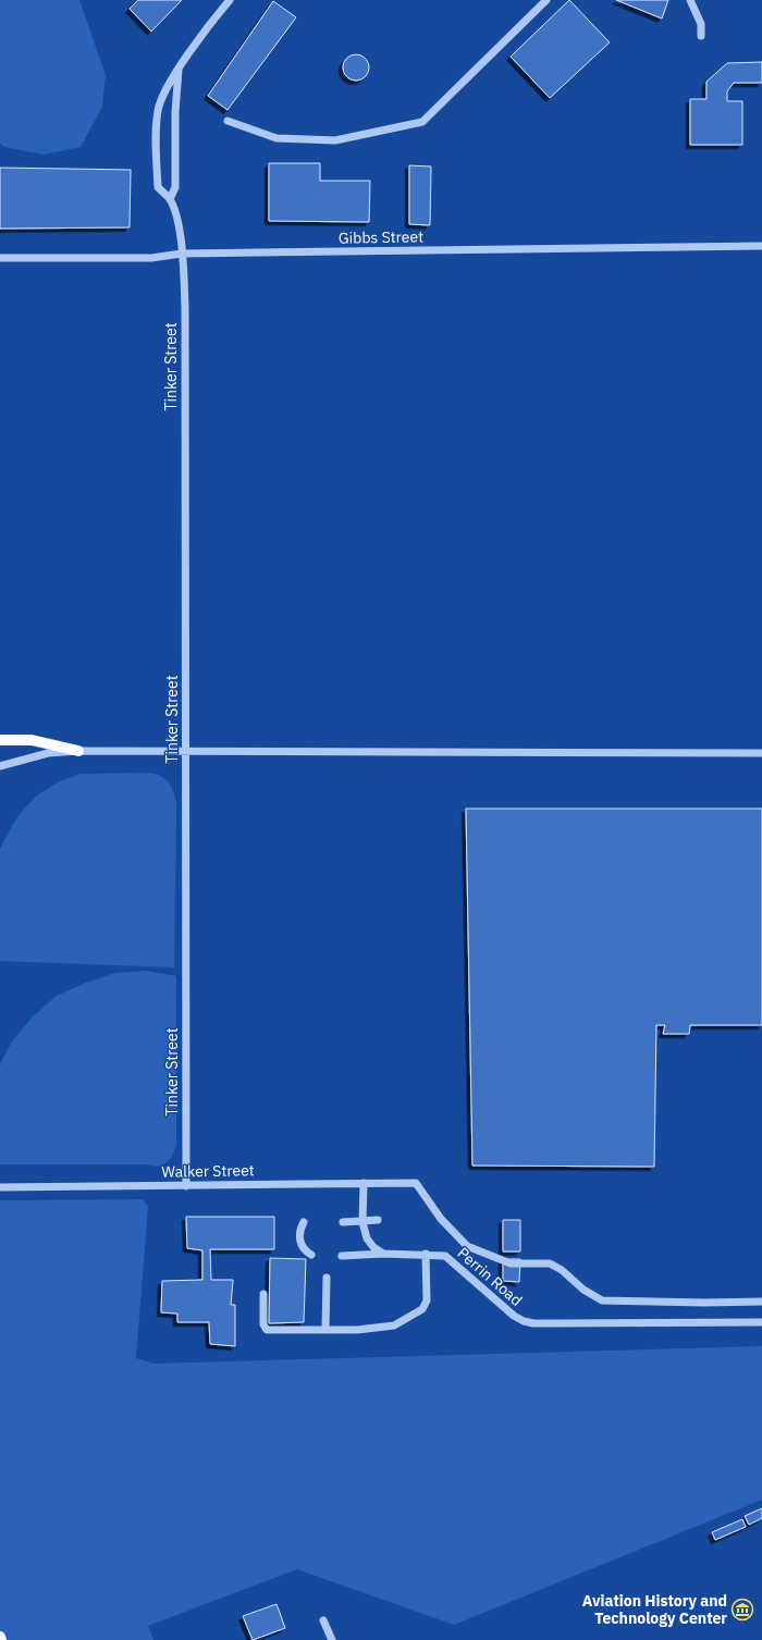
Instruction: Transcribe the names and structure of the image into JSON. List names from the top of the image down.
{
  "streets": {
    "street": [
      "Gibbs Street",
      "Tinker Street",
      "Walker Street",
      "Perrin Road"
    ]
  },
  "crossings": [
    ["Gibbs Street", "Tinker Street"],
    ["Tinker Street", "Walker Street"]
  ],
  "places": {
    "museum": ["Aviation History and Technology Center"]
  }
}
